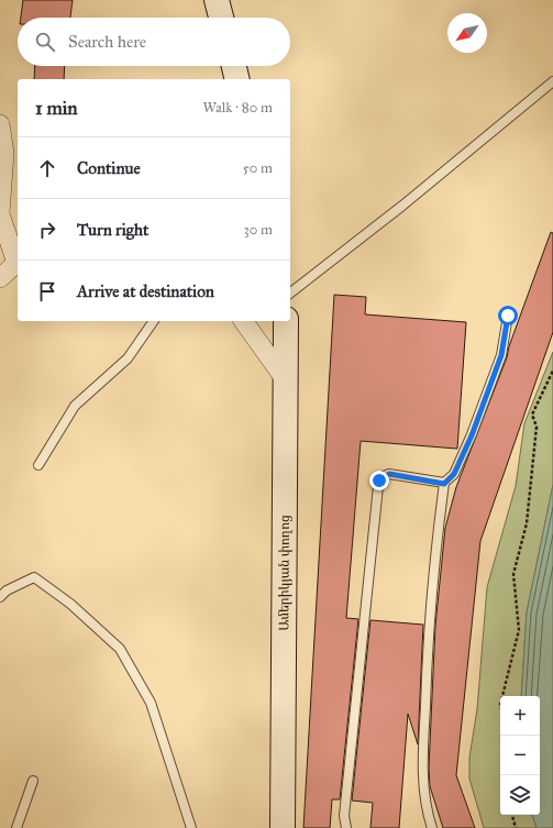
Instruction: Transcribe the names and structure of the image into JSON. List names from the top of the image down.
{
  "streets": {
    "street": ["Ամերիկյան փողոց"]
  },
  "north": "bottom left",
  "page": {
    "search": "Search here",
    "heading": ["1 min", "Walk · 80 m"],
    "list": [
      ["Continue", "50 m"],
      ["Turn right", "30 m"],
      "Arrive at destination"
    ],
    "map_buttons": ["+", "−"]
  }
}
